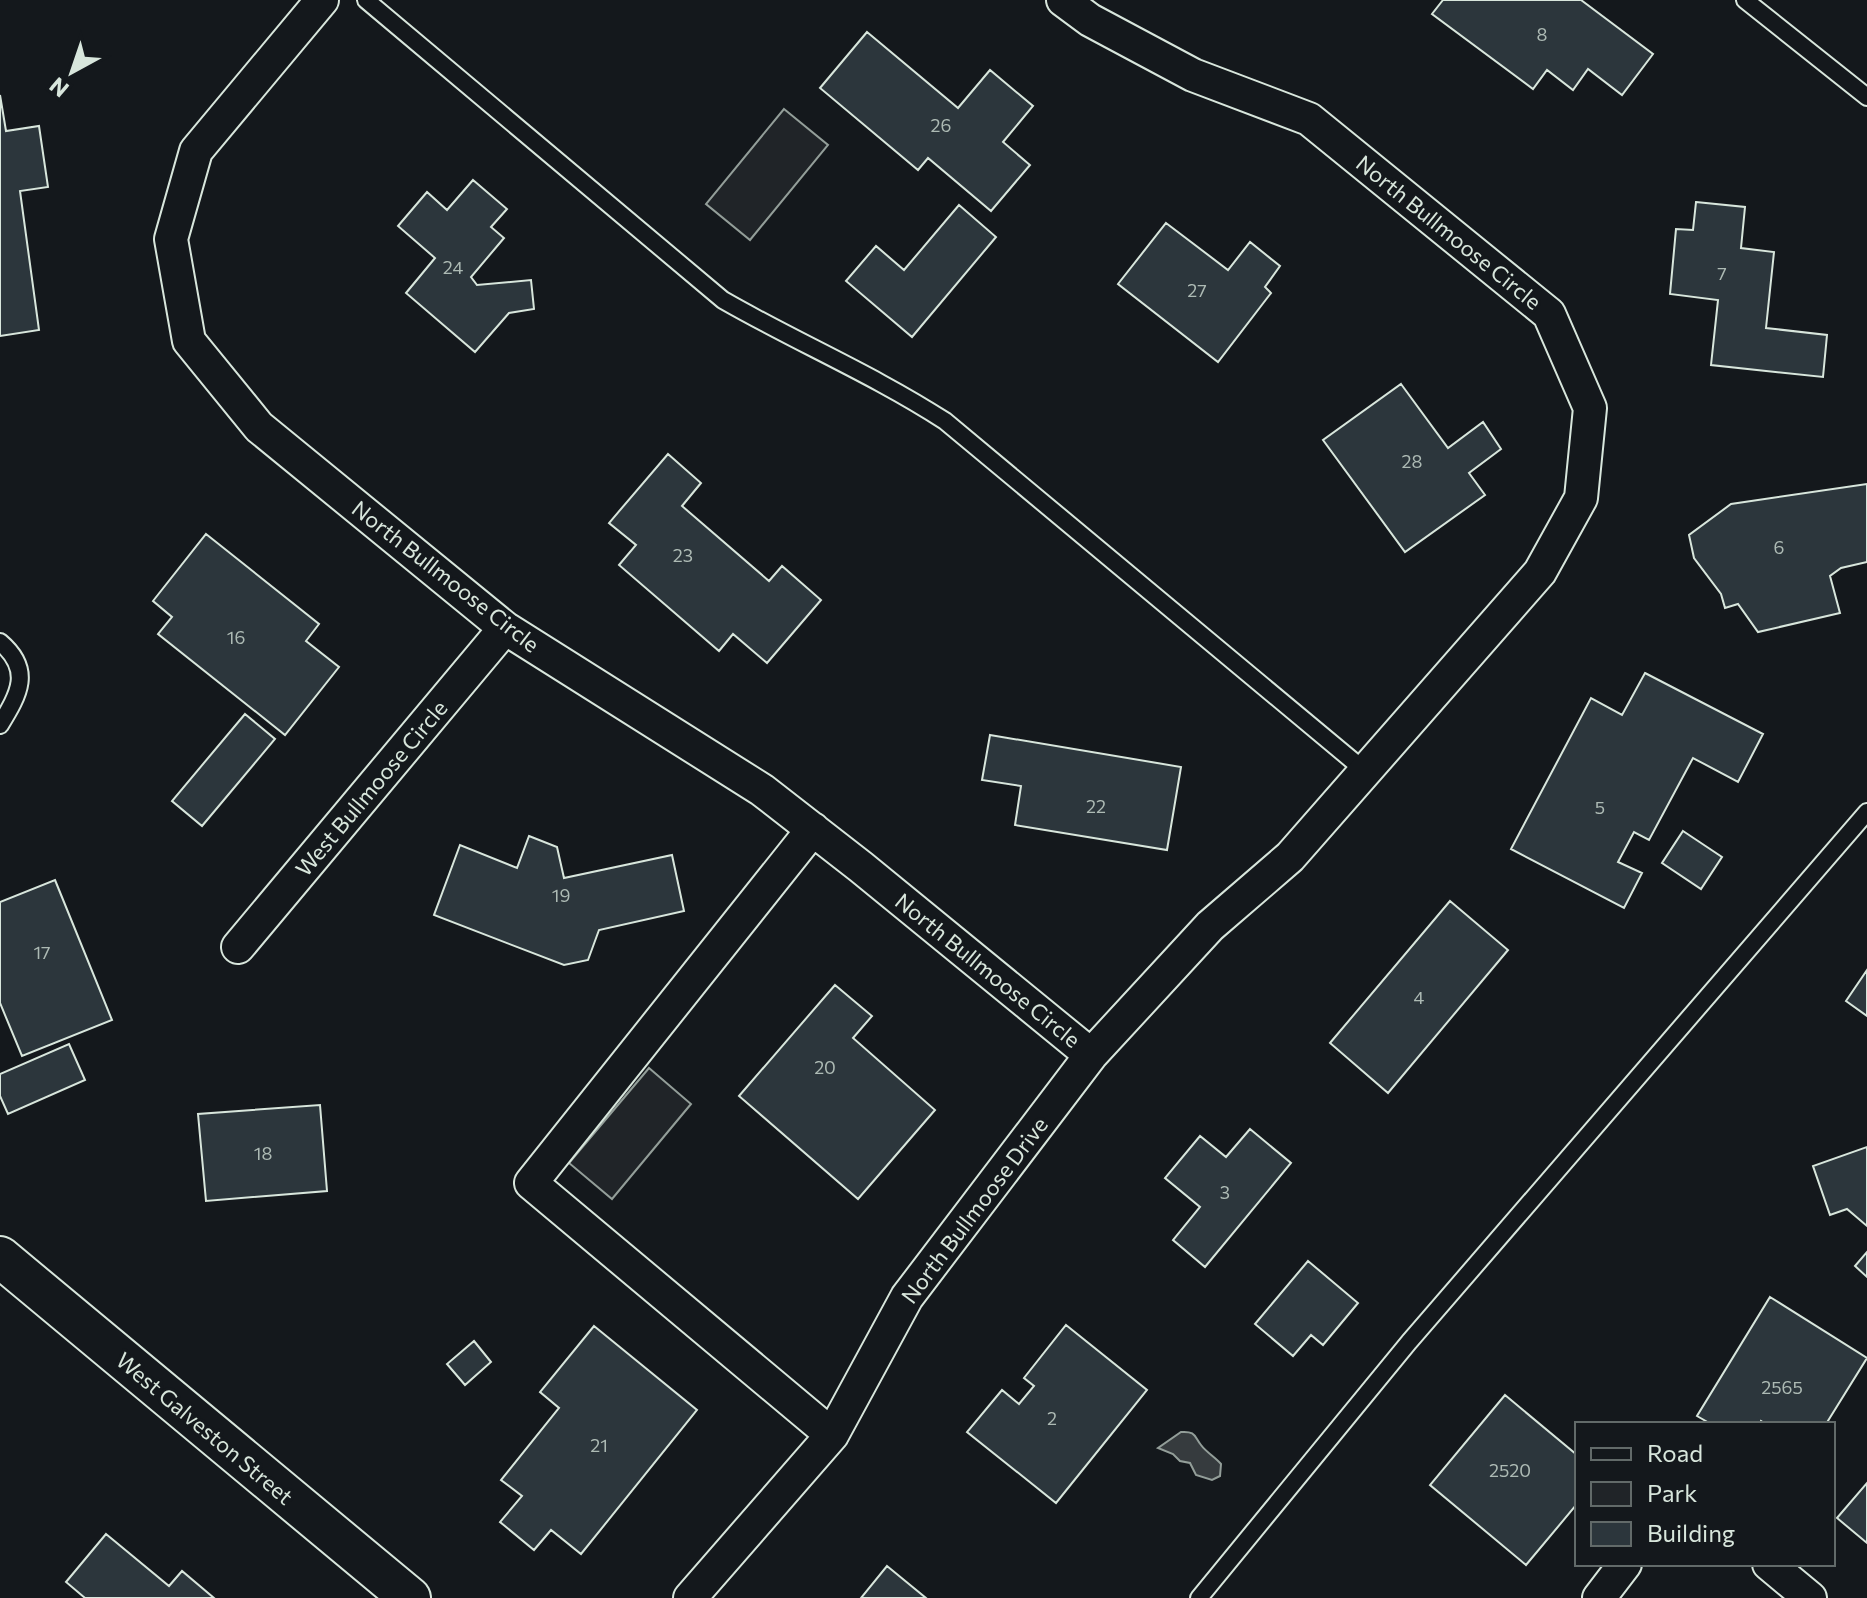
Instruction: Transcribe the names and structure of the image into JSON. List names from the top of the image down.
{
  "streets": {
    "street": [
      "North Bullmoose Circle",
      "West Bullmoose Circle",
      "North Bullmoose Drive",
      "West Galveston Street"
    ]
  },
  "crossings": [
    ["North Bullmoose Circle", "West Bullmoose Circle"],
    ["North Bullmoose Circle", "North Bullmoose Drive"]
  ],
  "house_numbers": [
    "8",
    "26",
    "24",
    "7",
    "27",
    "28",
    "6",
    "23",
    "16",
    "22",
    "5",
    "19",
    "17",
    "4",
    "20",
    "18",
    "3",
    "2565",
    "2",
    "21",
    "2520"
  ],
  "legend": ["Road", "Park", "Building"],
  "north": "bottom left"
}
